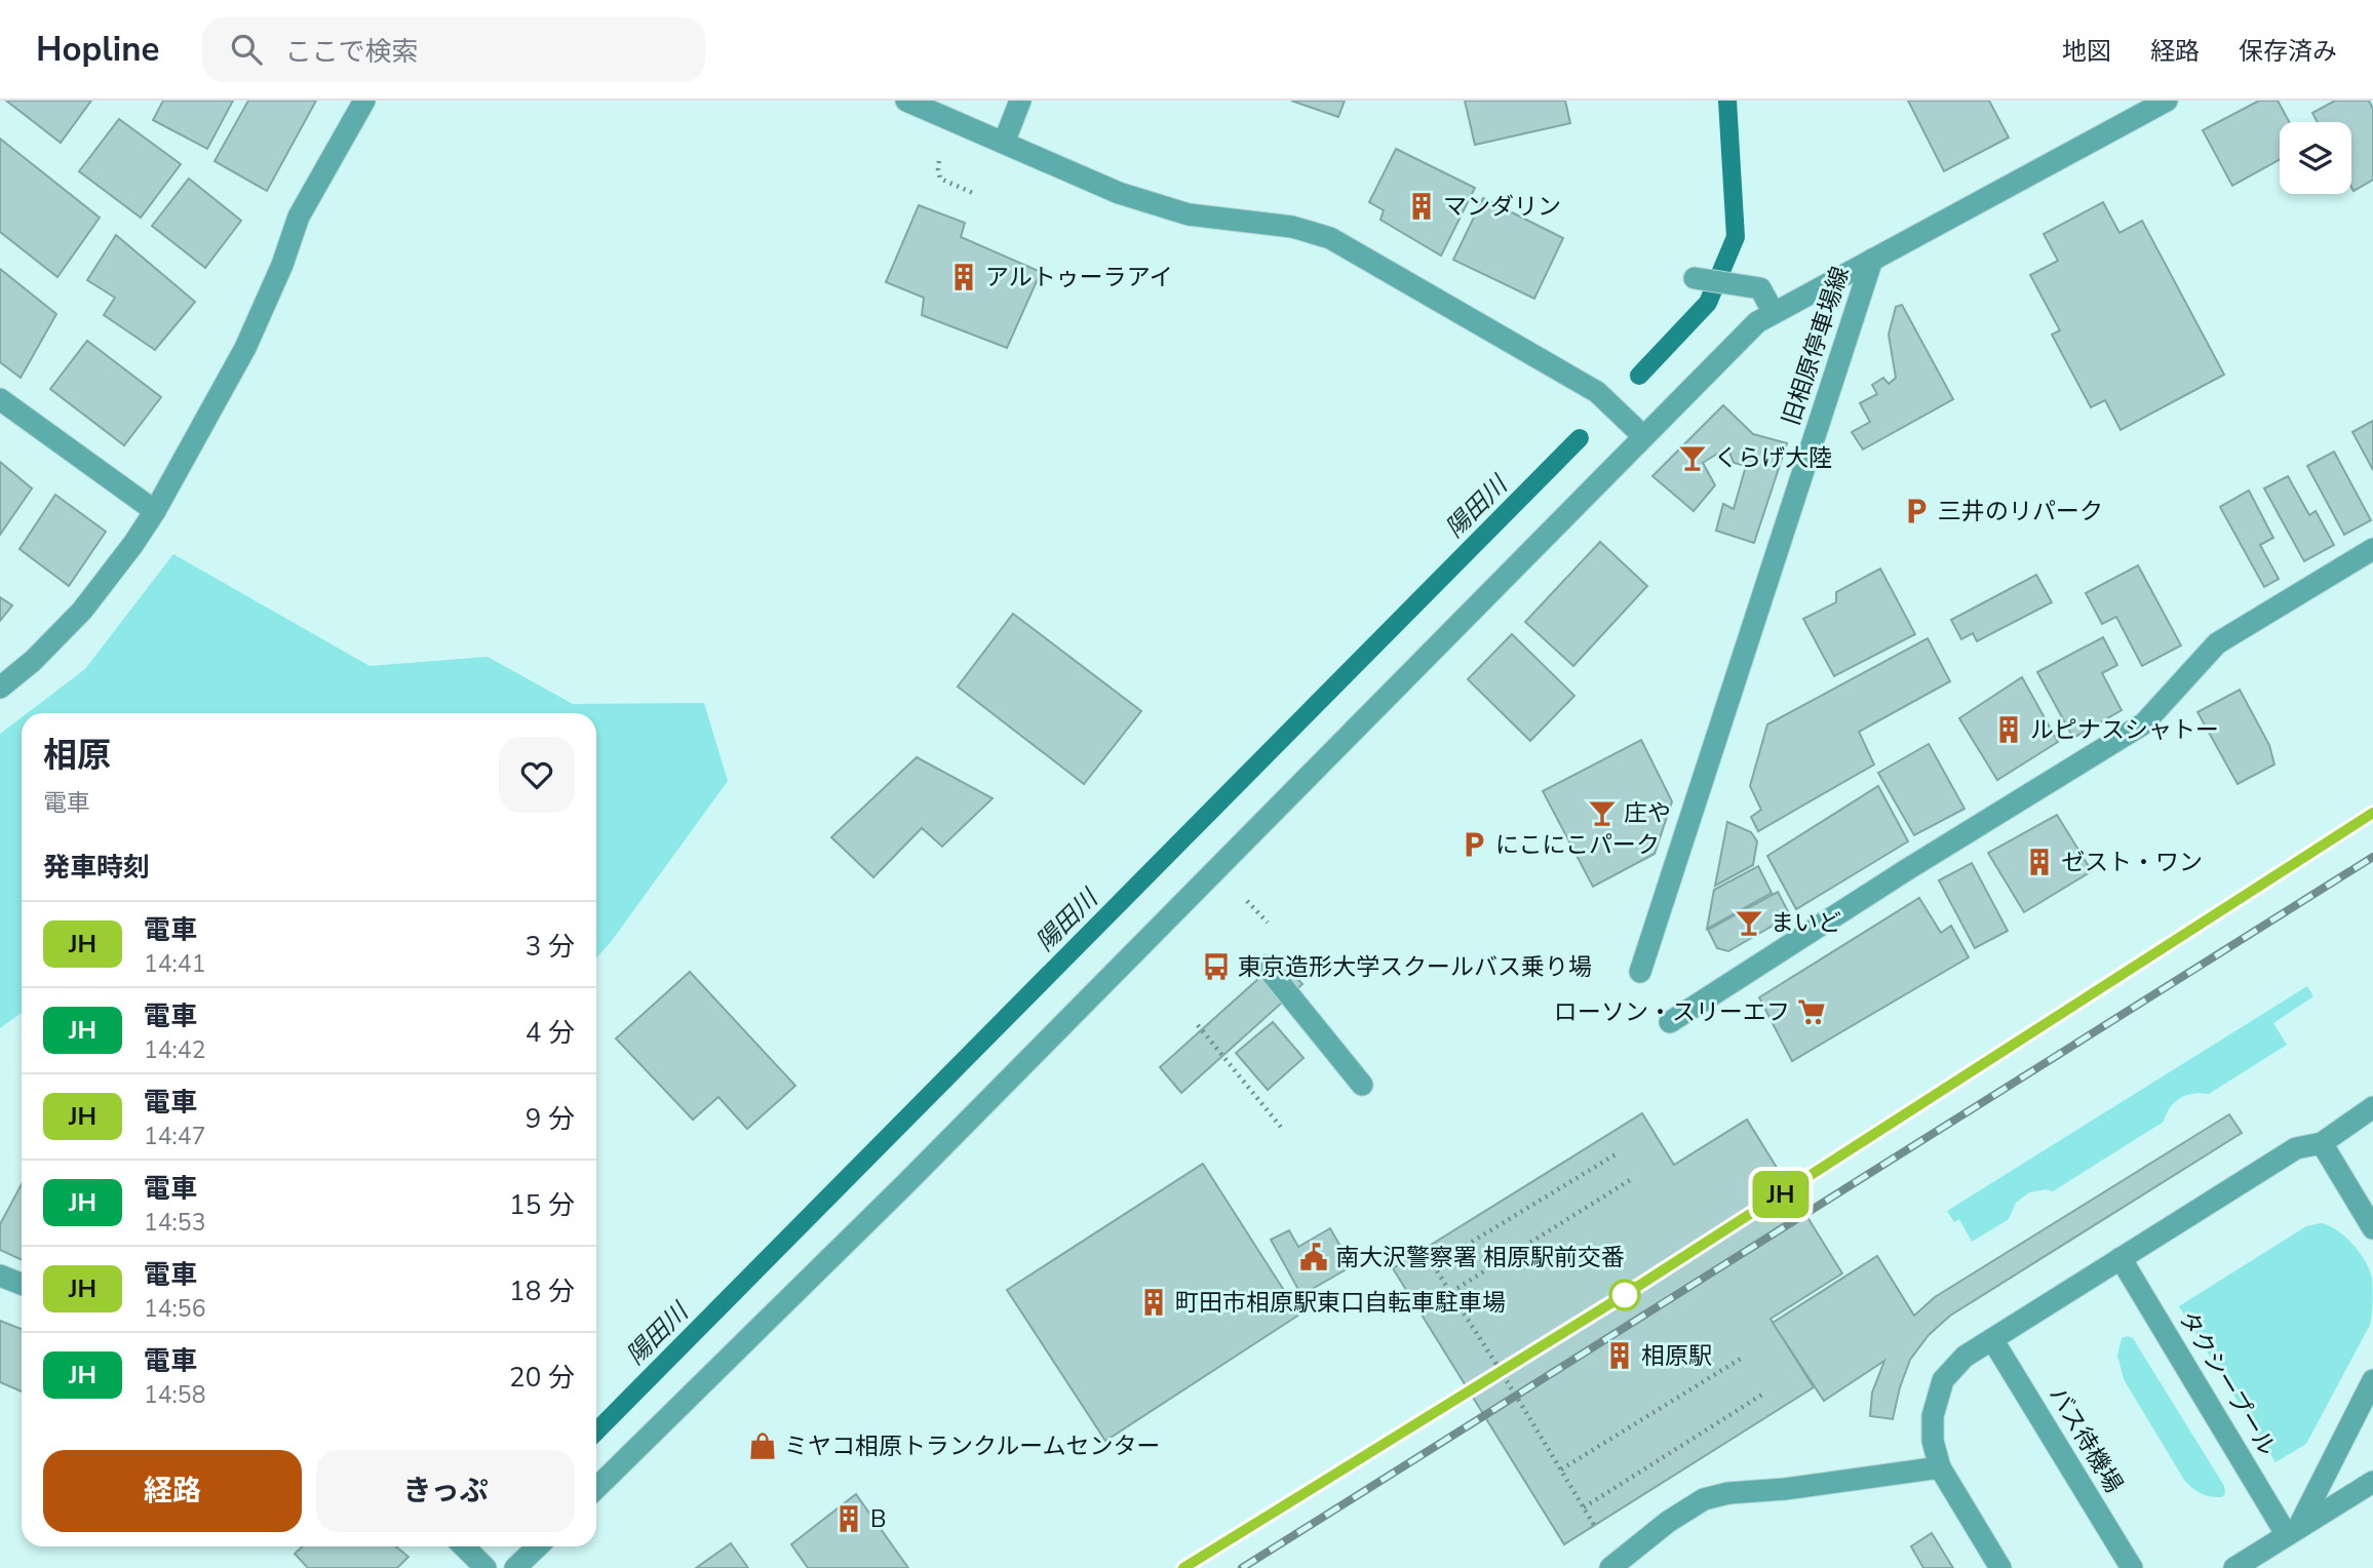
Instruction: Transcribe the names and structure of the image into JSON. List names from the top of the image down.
{
  "streets": {
    "street": ["旧相原停車場線", "タクシープール", "バス待機場"]
  },
  "water": ["陽田川"],
  "places": {
    "building": [
      "マンダリン",
      "アルトゥーラアイ",
      "ルピナスシャトー",
      "ゼスト・ワン",
      "町田市相原駅東口自転車駐車場",
      "相原駅",
      "B"
    ],
    "bar": ["くらげ大陸", "庄や", "まいど"],
    "parking": ["三井のリパーク", "にこにこパーク"],
    "bus stop": ["東京造形大学スクールバス乗り場"],
    "supermarket": ["ローソン・スリーエフ"],
    "public building": ["南大沢警察署 相原駅前交番"],
    "shop": ["ミヤコ相原トランクルームセンター"]
  },
  "page": {
    "header": "Hopline",
    "search": "ここで検索",
    "nav": ["地図", "経路", "保存済み"],
    "on_map": "JH",
    "heading": [
      ["相原", "電車"],
      "発車時刻"
    ],
    "list": [
      {
        "mark": "JH",
        "name": "電車",
        "note": "14:41",
        "value": "3 分"
      },
      {
        "mark": "JH",
        "name": "電車",
        "note": "14:42",
        "value": "4 分"
      },
      {
        "mark": "JH",
        "name": "電車",
        "note": "14:47",
        "value": "9 分"
      },
      {
        "mark": "JH",
        "name": "電車",
        "note": "14:53",
        "value": "15 分"
      },
      {
        "mark": "JH",
        "name": "電車",
        "note": "14:56",
        "value": "18 分"
      },
      {
        "mark": "JH",
        "name": "電車",
        "note": "14:58",
        "value": "20 分"
      }
    ],
    "buttons": ["経路", "きっぷ"]
  }
}
